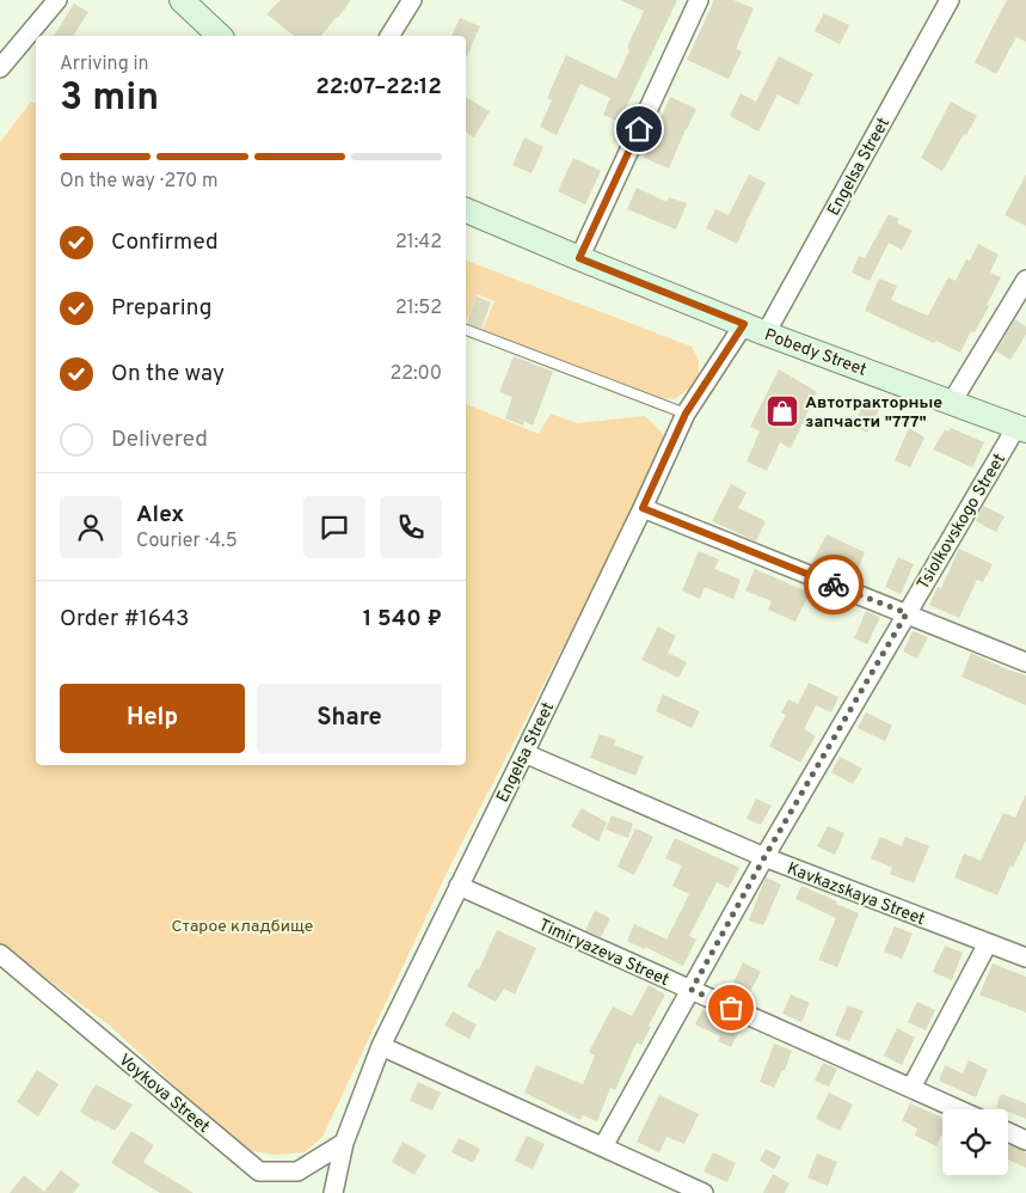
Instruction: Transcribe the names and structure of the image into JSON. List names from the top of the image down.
{
  "streets": {
    "street": [
      "Engelsa Street",
      "Pobedy Street",
      "Tsiolkovskogo Street",
      "Kavkazskaya Street",
      "Timiryazeva Street",
      "Voykova Street"
    ]
  },
  "crossings": [
    ["Engelsa Street", "Pobedy Street"],
    ["Engelsa Street", "Kavkazskaya Street"],
    ["Engelsa Street", "Timiryazeva Street"],
    ["Engelsa Street", "Voykova Street"],
    ["Pobedy Street", "Tsiolkovskogo Street"],
    ["Tsiolkovskogo Street", "Kavkazskaya Street"],
    ["Tsiolkovskogo Street", "Timiryazeva Street"]
  ],
  "parks": ["Старое кладбище"],
  "places": {
    "shop": ["Автотракторные запчасти \"777\""]
  },
  "page": {
    "heading": ["3 min", "Arriving in", "22:07–22:12"],
    "panel": [
      "Alex",
      "Courier · 4.5",
      "Order #1643",
      "1 540 ₽"
    ],
    "bar": "On the way · 270 m",
    "list": [
      ["Confirmed", "21:42"],
      ["Preparing", "21:52"],
      ["On the way", "22:00"],
      "Delivered"
    ],
    "buttons": ["Help", "Share"]
  }
}
